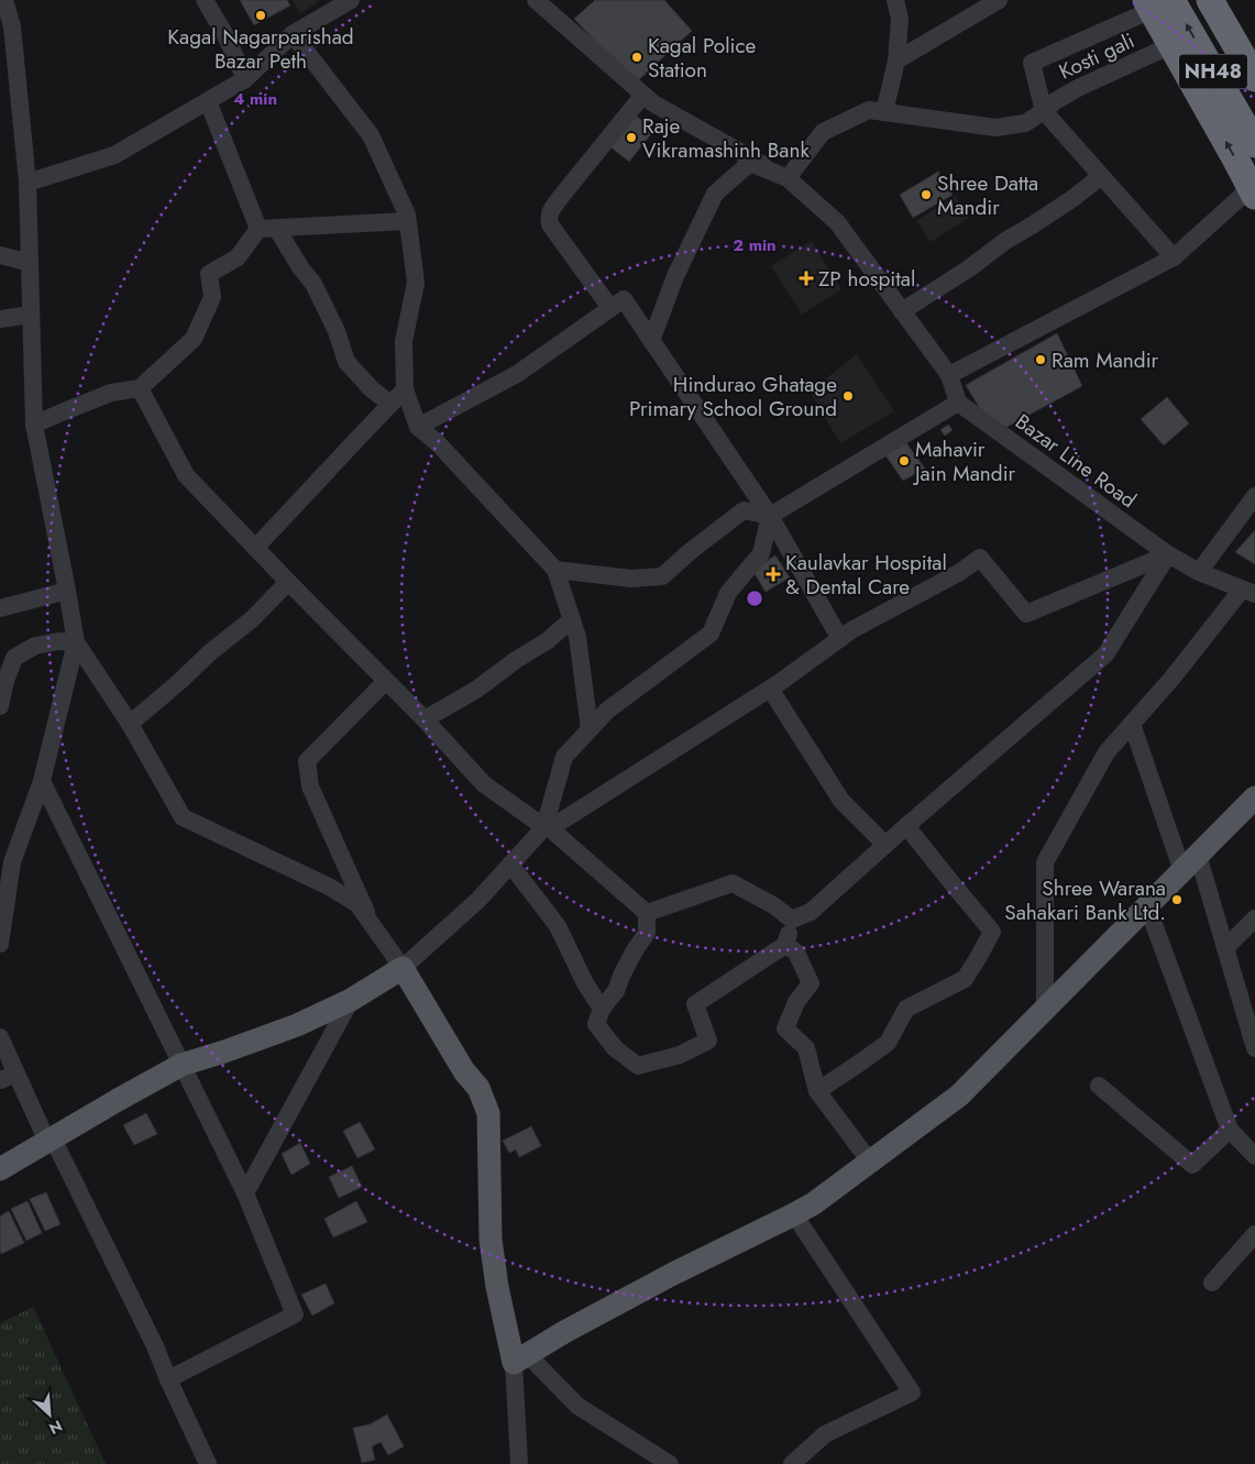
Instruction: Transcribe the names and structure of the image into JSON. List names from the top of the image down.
{
  "streets": {
    "highway": ["NH48"],
    "street": ["Kosti gali", "Bazar Line Road"]
  },
  "places": {
    "other": [
      "Kagal Nagarparishad Bazar Peth",
      "Kagal Police Station",
      "Raje Vikramashinh Bank",
      "Shree Datta Mandir",
      "Ram Mandir",
      "Hindurao Ghatage Primary School Ground",
      "Mahavir Jain Mandir",
      "Shree Warana Sahakari Bank Ltd."
    ],
    "health": ["ZP hospital", "Kaulavkar Hospital & Dental Care"]
  },
  "north": "bottom right",
  "rings": ["4 min", "2 min"]
}
